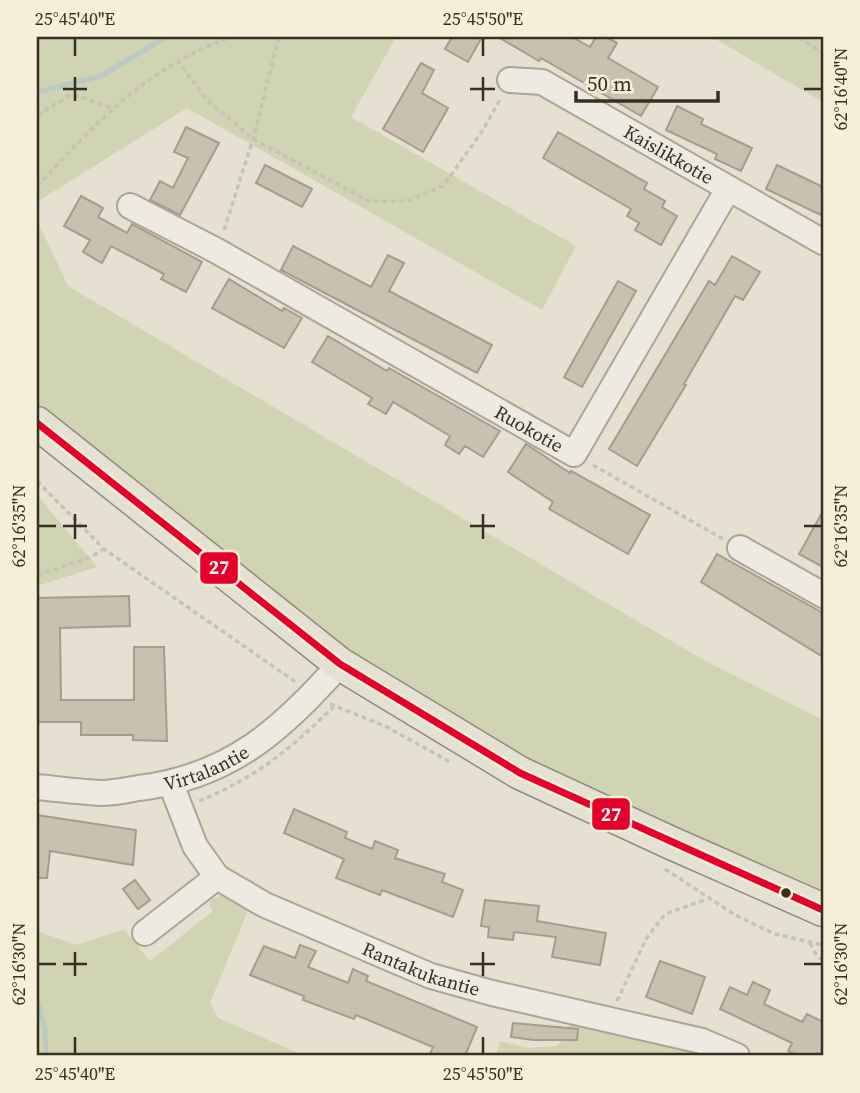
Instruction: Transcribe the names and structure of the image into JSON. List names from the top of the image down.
{
  "streets": {
    "street": [
      "Kaislikkotie",
      "Ruokotie",
      "Virtalantie",
      "Rantakukantie"
    ]
  },
  "crossings": [
    ["Kaislikkotie", "Ruokotie"],
    ["Virtalantie", "Rantakukantie"]
  ],
  "lines": ["transit line 27"],
  "scale_bar": "50 m",
  "coordinates": [
    "25°45'40\"E",
    "25°45'50\"E",
    "62°16'40\"N",
    "62°16'35\"N",
    "62°16'30\"N"
  ]
}
